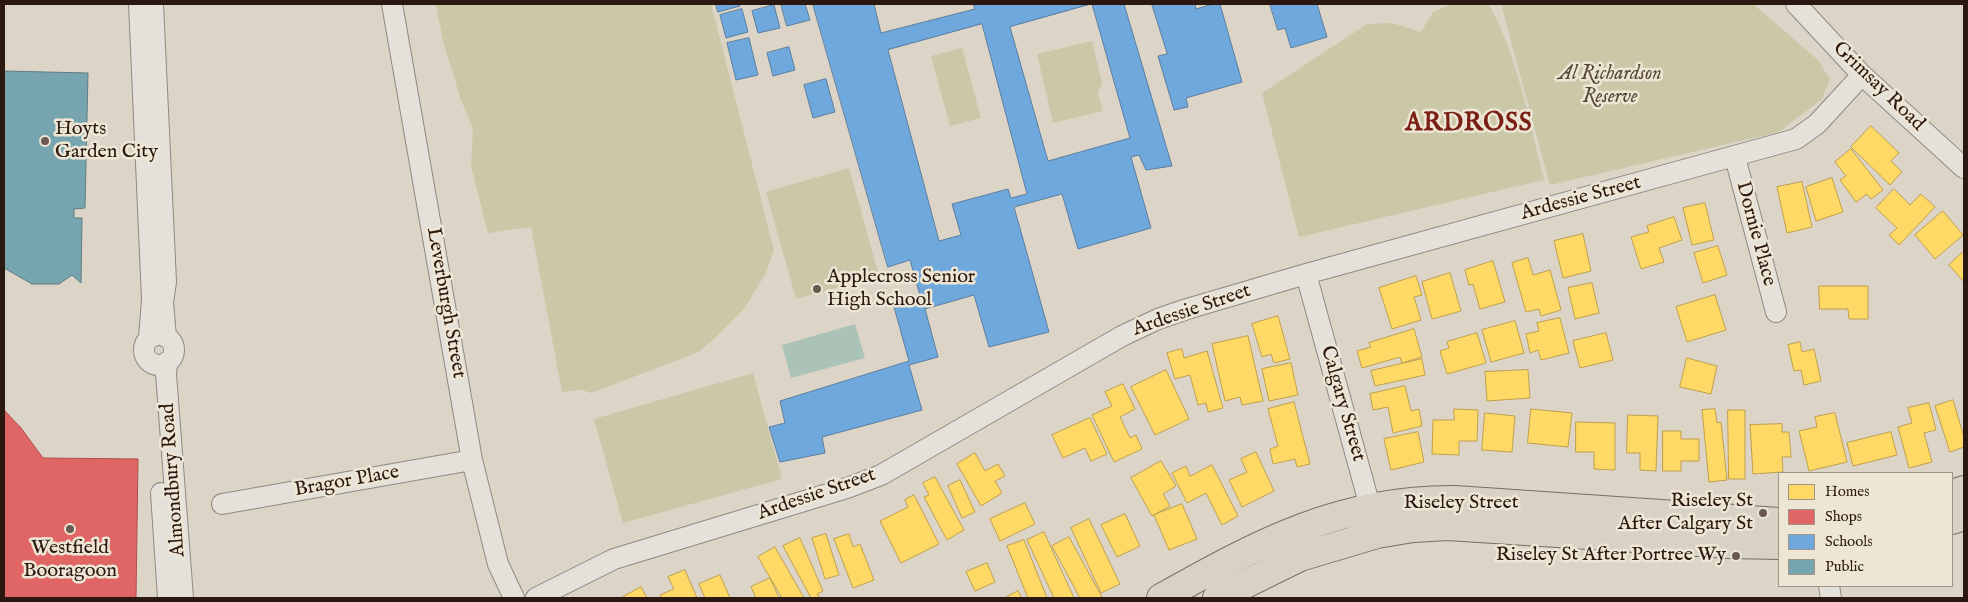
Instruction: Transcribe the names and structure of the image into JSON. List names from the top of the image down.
{
  "streets": {
    "highway": ["Riseley Street"],
    "street": [
      "Grimsay Road",
      "Ardessie Street",
      "Dornie Place",
      "Leverburgh Street",
      "Calgary Street",
      "Almondbury Road",
      "Bragor Place"
    ]
  },
  "crossings": [
    ["Grimsay Road", "Ardessie Street"],
    ["Ardessie Street", "Dornie Place"],
    ["Ardessie Street", "Calgary Street"],
    ["Leverburgh Street", "Bragor Place"],
    ["Calgary Street", "Riseley Street"]
  ],
  "districts": ["ARDROSS"],
  "parks": ["Al Richardson Reserve"],
  "places": [
    "Hoyts Garden City",
    "Applecross Senior High School",
    "Riseley St After Calgary St",
    "Westfield Booragoon",
    "Riseley St After Portree Wy"
  ],
  "legend": [
    "Homes",
    "Shops",
    "Schools",
    "Public"
  ]
}
